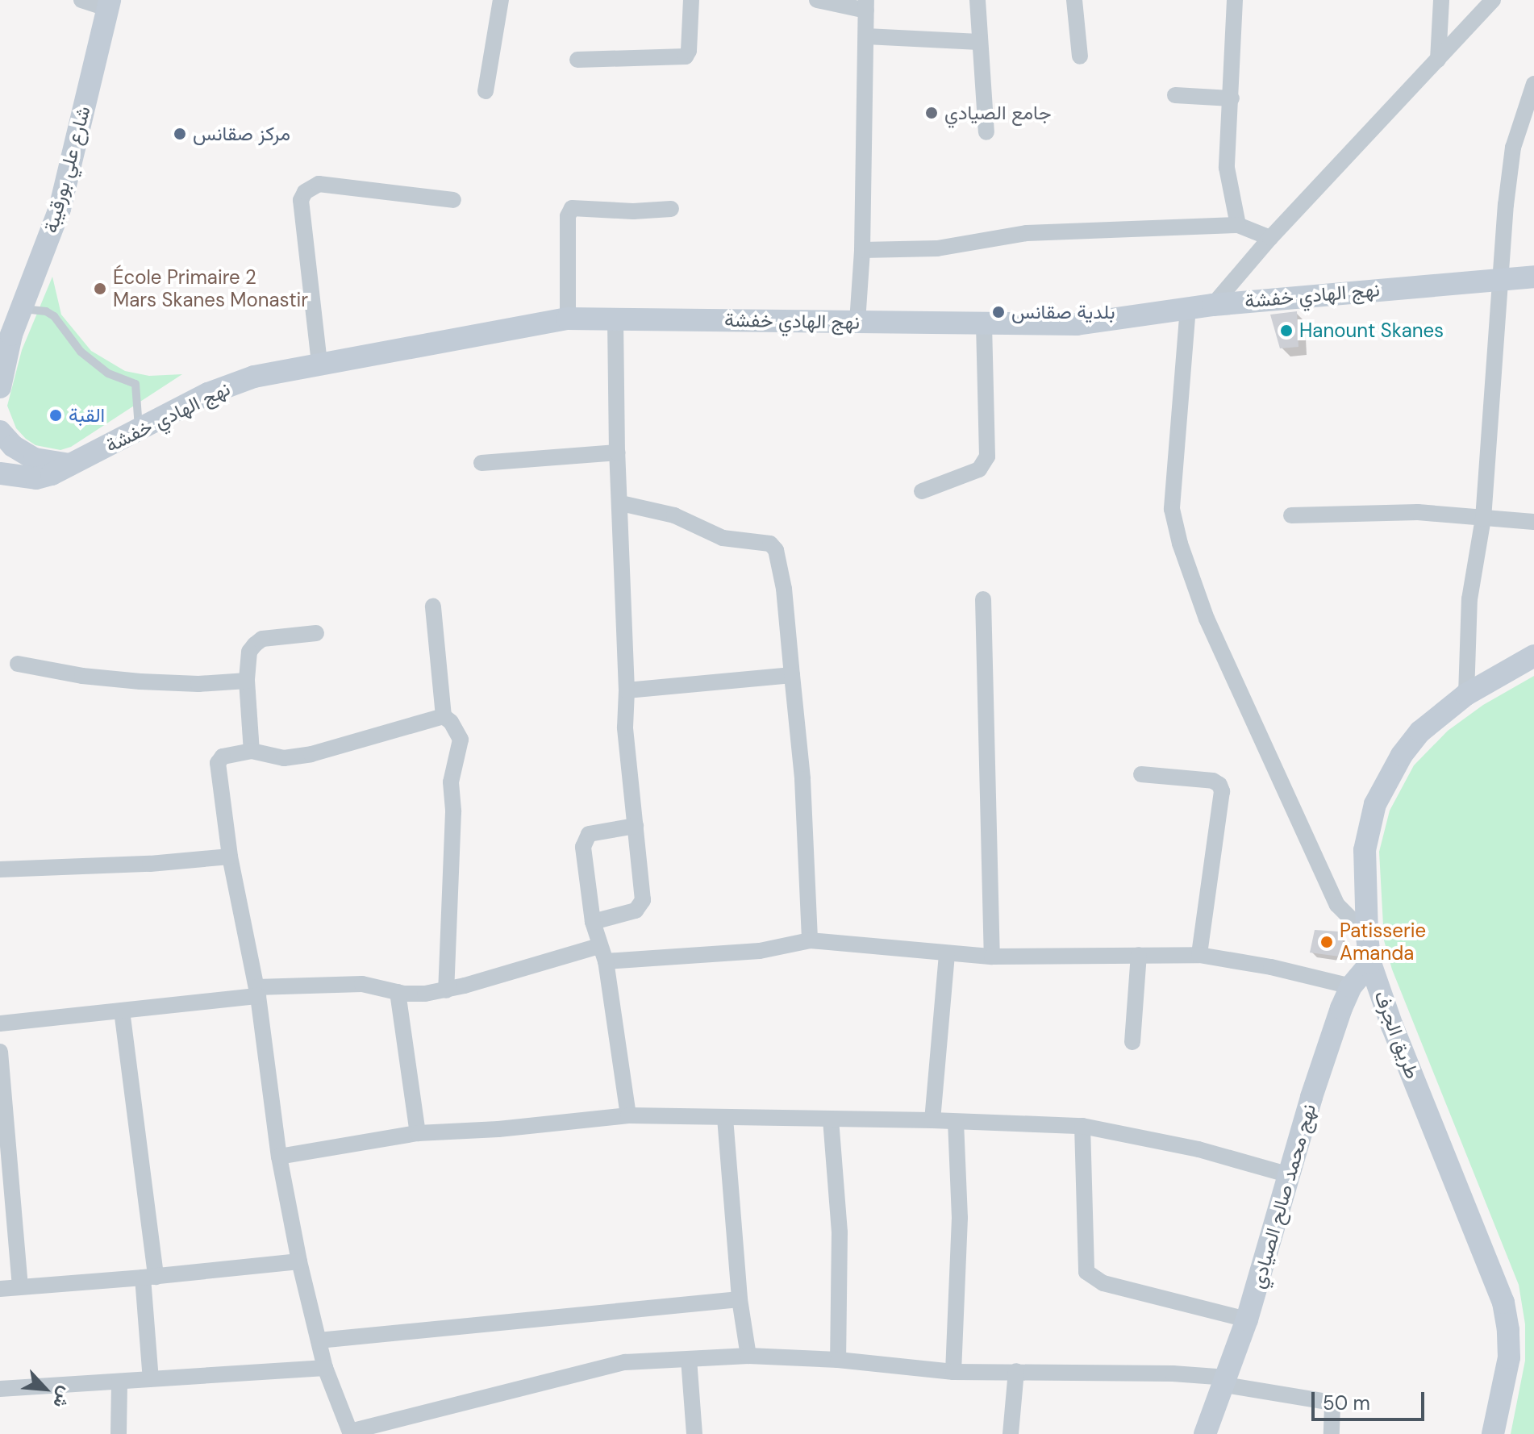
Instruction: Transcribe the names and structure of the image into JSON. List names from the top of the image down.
{
  "streets": {
    "main road": [
      "شارع علي بورقيبة",
      "نهج الهادي خفشة",
      "طريق الجرف",
      "نهج محمد صالح الصيادي"
    ]
  },
  "crossings": [
    ["طريق الجرف", "نهج محمد صالح الصيادي"]
  ],
  "places": [
    "جامع الصيادي",
    "مركز صقانس",
    "École Primaire 2 Mars Skanes Monastir",
    "بلدية صقانس",
    "Hanount Skanes",
    "القبة",
    "Patisserie Amanda"
  ],
  "scale_bar": "50 m",
  "north": "bottom right"
}
